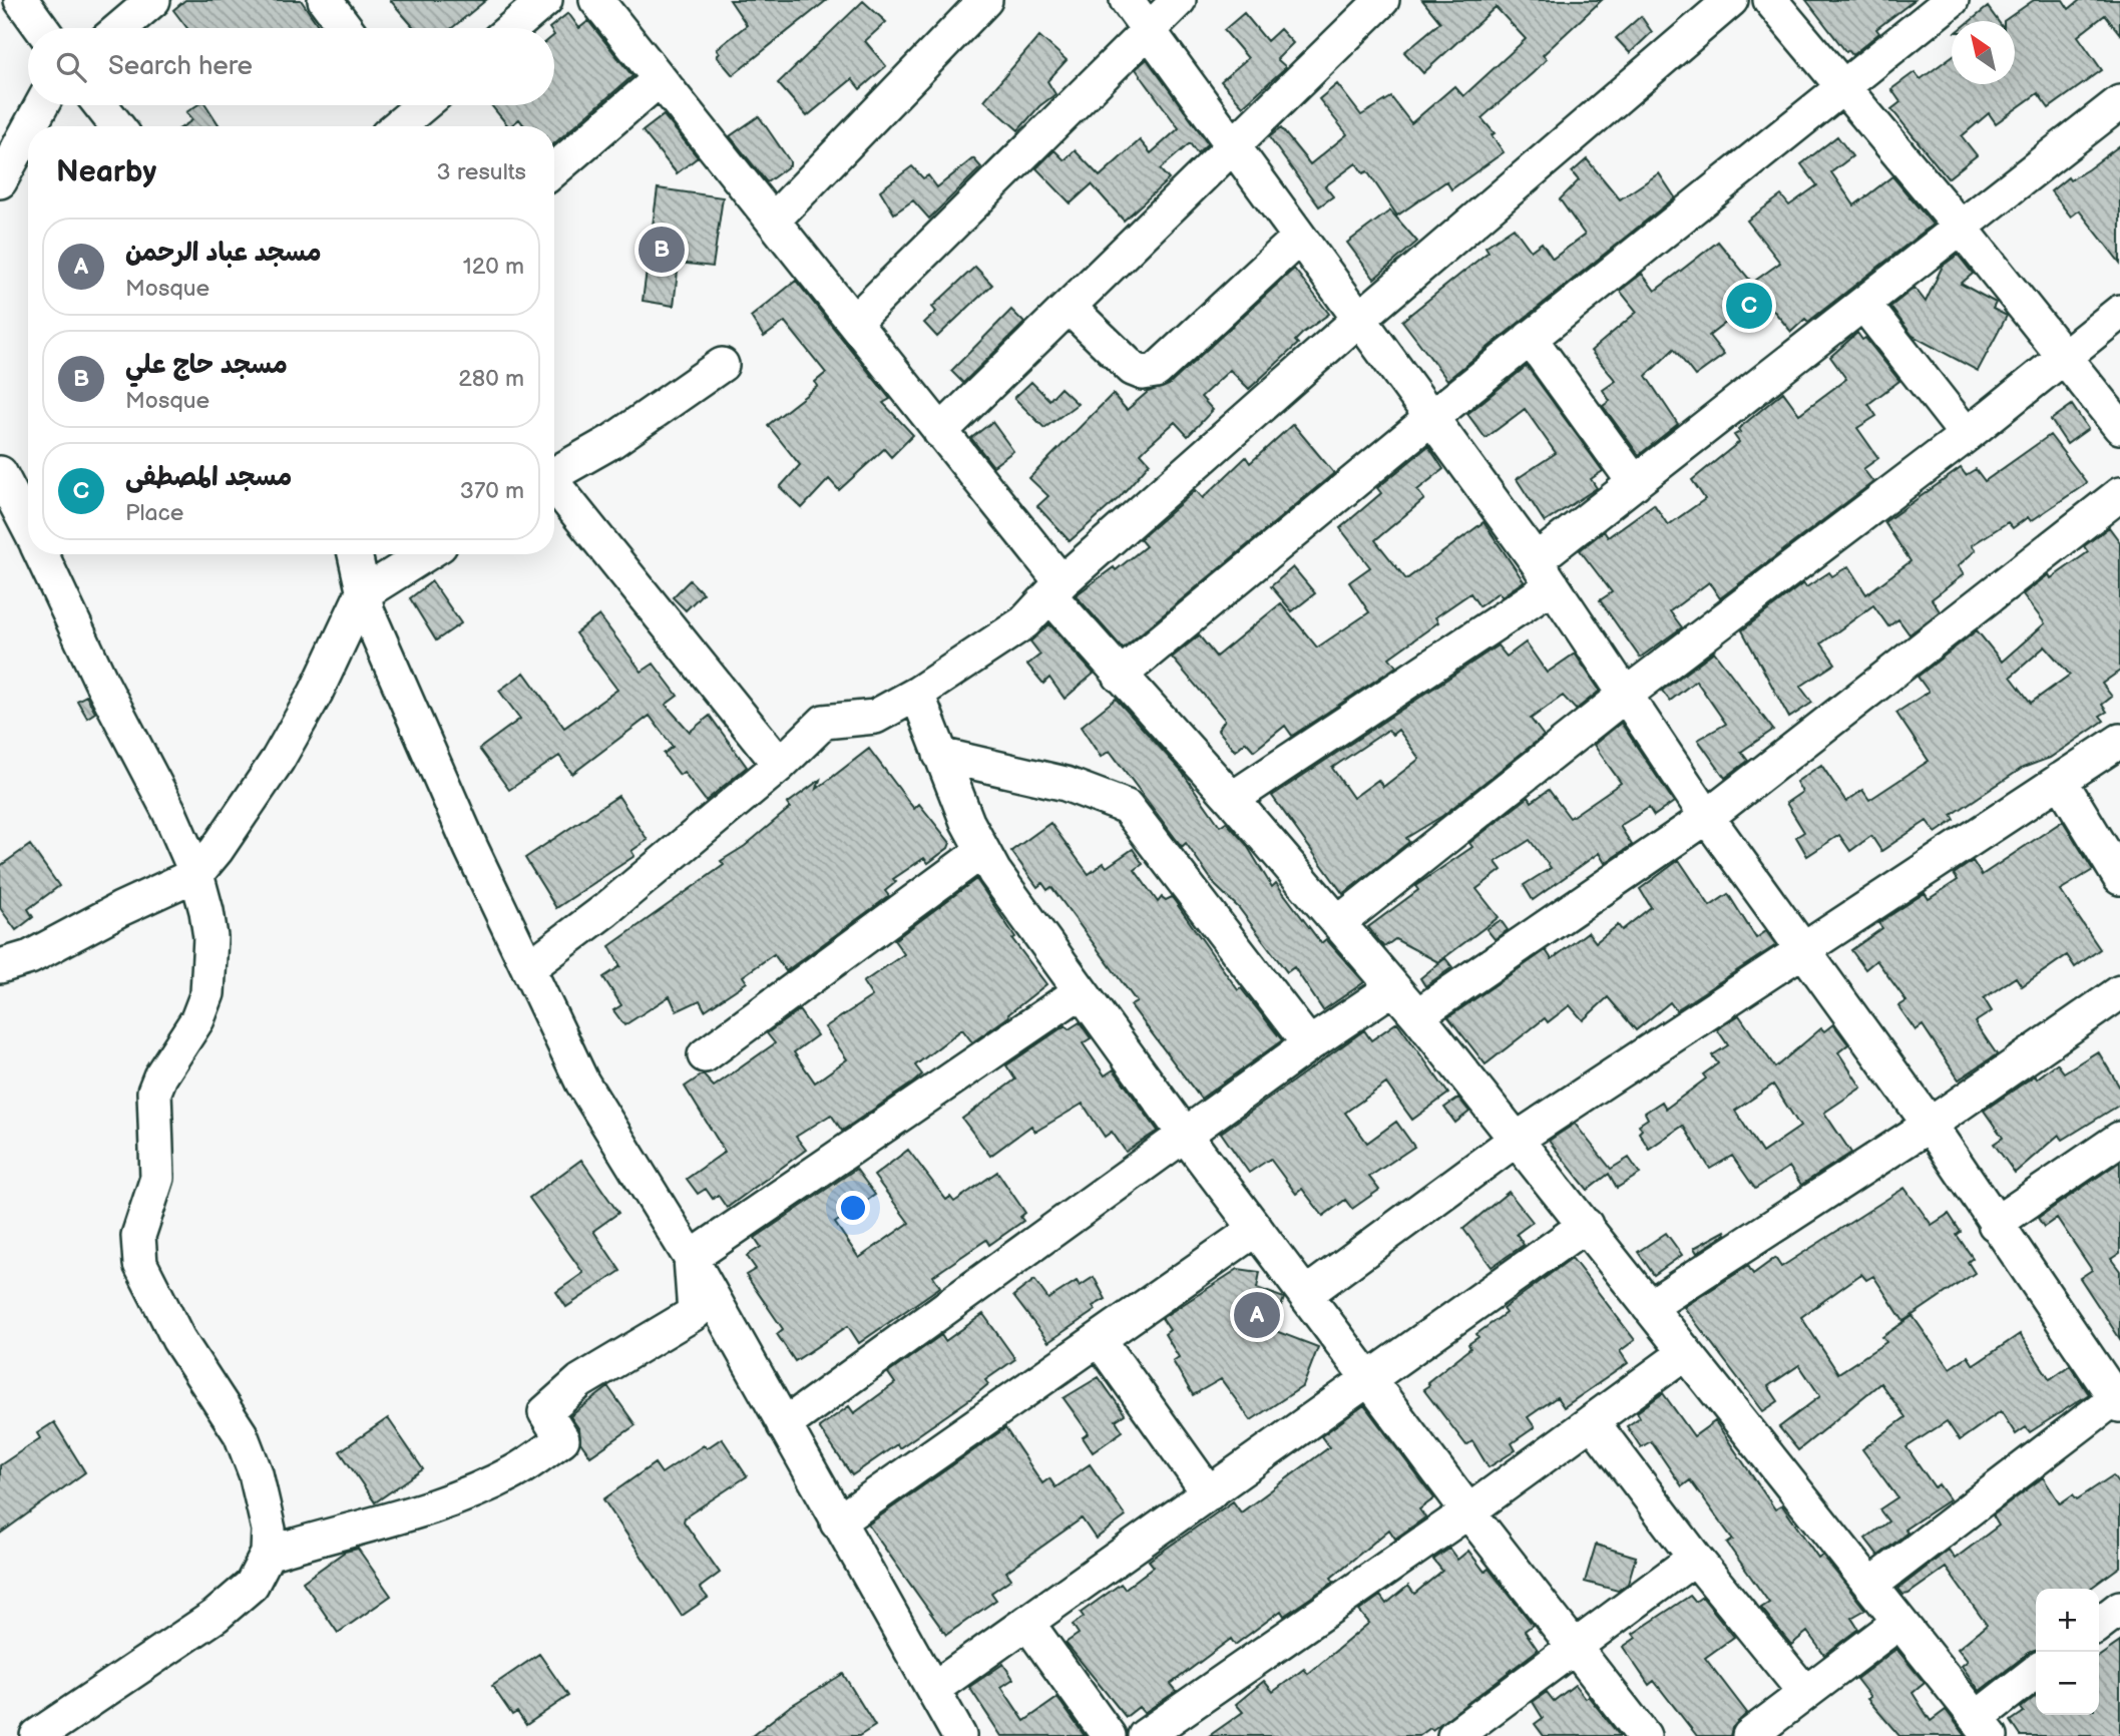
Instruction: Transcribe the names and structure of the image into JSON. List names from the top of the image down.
{
  "north": "top left",
  "page": {
    "search": "Search here",
    "heading": ["Nearby", "3 results"],
    "list": [
      {
        "mark": "A",
        "name": "مسجد عباد الرحمن",
        "note": "Mosque",
        "value": "120 m"
      },
      {
        "mark": "B",
        "name": "مسجد حاج علي",
        "note": "Mosque",
        "value": "280 m"
      },
      {
        "mark": "C",
        "name": "مسجد المصطفى",
        "note": "Place",
        "value": "370 m"
      }
    ],
    "pins": ["B", "C", "A"],
    "map_buttons": ["+", "−"]
  }
}
